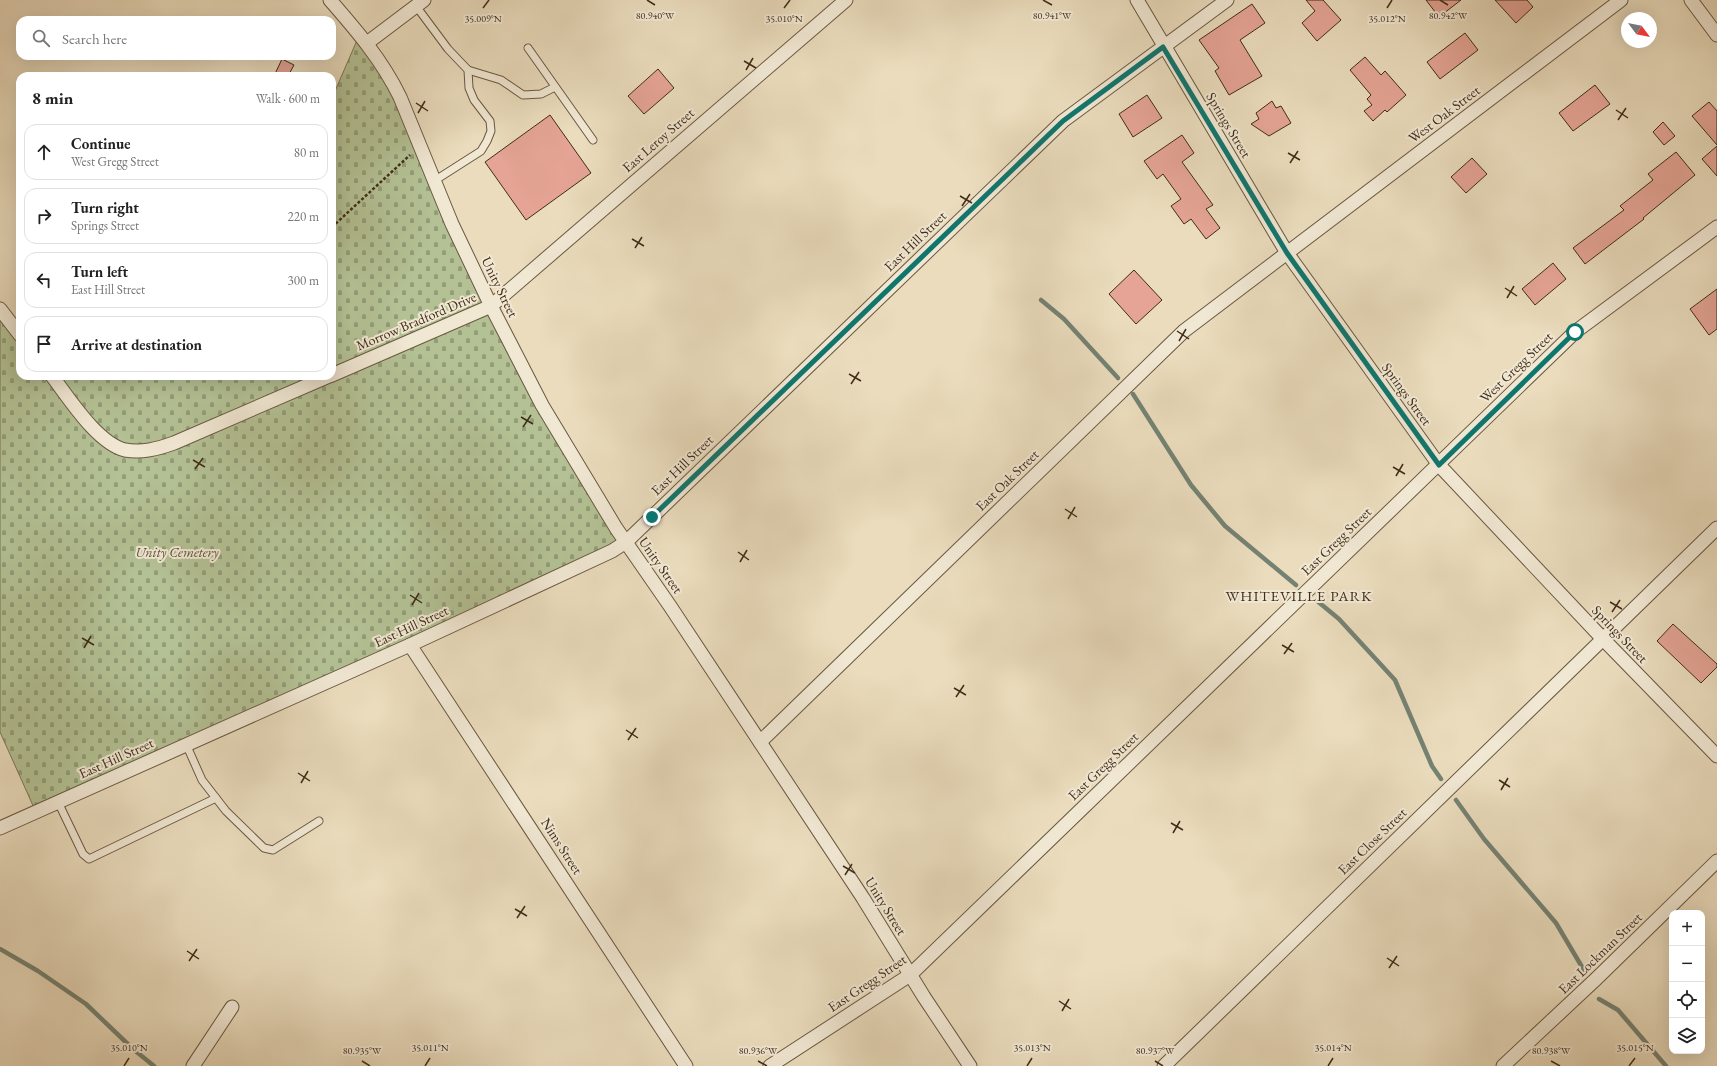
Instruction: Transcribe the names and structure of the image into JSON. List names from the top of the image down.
{
  "streets": {
    "street": [
      "West Oak Street",
      "Springs Street",
      "East Leroy Street",
      "East Hill Street",
      "Unity Street",
      "Morrow Bradford Drive",
      "West Gregg Street",
      "East Oak Street",
      "East Gregg Street",
      "East Close Street",
      "Nims Street",
      "East Lockman Street"
    ]
  },
  "crossings": [
    ["West Oak Street", "Springs Street"],
    ["West Oak Street", "East Oak Street"],
    ["Springs Street", "East Hill Street"],
    ["Springs Street", "West Gregg Street"],
    ["Springs Street", "East Oak Street"],
    ["Springs Street", "East Gregg Street"],
    ["Springs Street", "East Close Street"],
    ["East Leroy Street", "Unity Street"],
    ["East Leroy Street", "Morrow Bradford Drive"],
    ["East Hill Street", "Unity Street"],
    ["East Hill Street", "Nims Street"],
    ["Unity Street", "Morrow Bradford Drive"],
    ["Unity Street", "East Oak Street"],
    ["Unity Street", "East Gregg Street"],
    ["West Gregg Street", "East Gregg Street"]
  ],
  "districts": ["WHITEVILLE PARK"],
  "parks": ["Unity Cemetery"],
  "north": "bottom right",
  "page": {
    "search": "Search here",
    "heading": ["8 min", "Walk · 600 m"],
    "list": [
      ["Continue", "West Gregg Street", "80 m"],
      ["Turn right", "Springs Street", "220 m"],
      ["Turn left", "East Hill Street", "300 m"],
      "Arrive at destination"
    ],
    "map_buttons": ["+", "−"]
  },
  "coordinates": [
    "80.941°W",
    "80.940°W",
    "80.942°W",
    "35.009°N",
    "35.010°N",
    "35.012°N",
    "35.011°N",
    "35.013°N",
    "35.014°N",
    "35.015°N",
    "80.935°W",
    "80.936°W",
    "80.937°W",
    "80.938°W"
  ]
}
